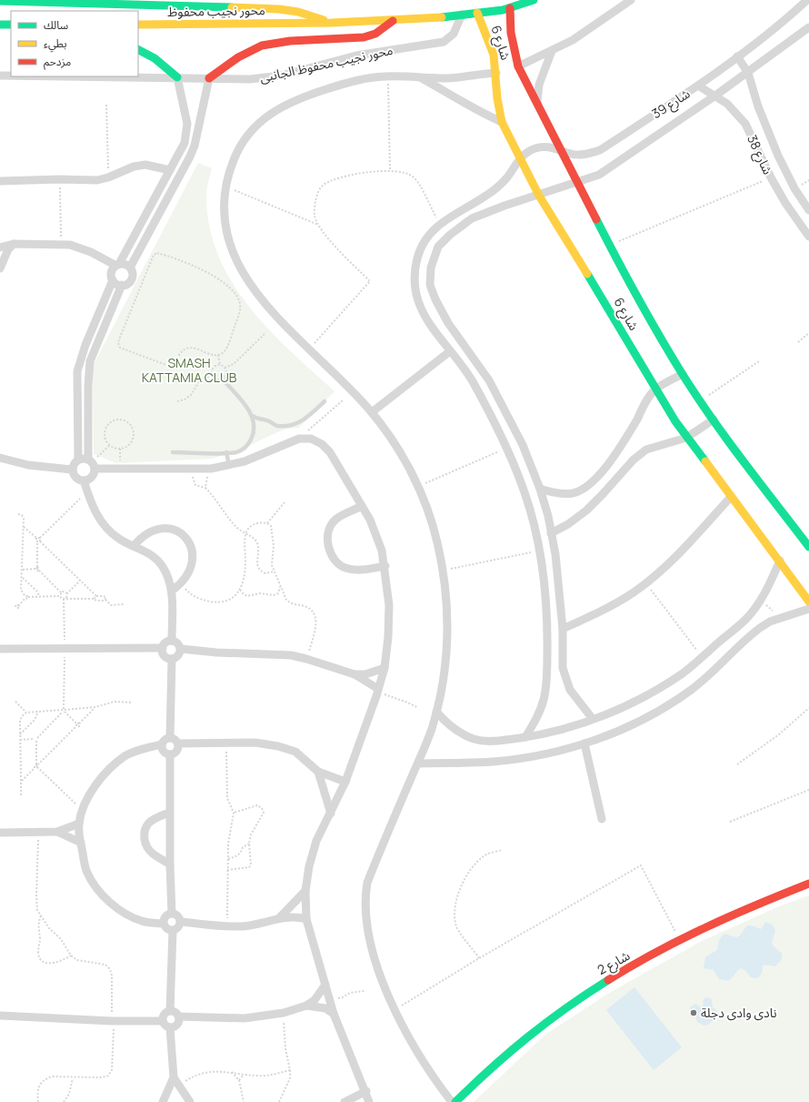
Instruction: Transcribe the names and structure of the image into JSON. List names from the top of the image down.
{
  "streets": {
    "street": [
      "محور نجيب محفوظ",
      "شارع 6",
      "محور نجيب محفوظ الجانبى",
      "شارع 39",
      "شارع 38",
      "شارع 2"
    ]
  },
  "crossings": [
    ["محور نجيب محفوظ", "شارع 6"],
    ["محور نجيب محفوظ", "محور نجيب محفوظ الجانبى"],
    ["شارع 6", "شارع 39"],
    ["شارع 39", "شارع 38"]
  ],
  "parks": ["SMASH KATTAMIA CLUB"],
  "places": ["نادى وادى دجلة"],
  "legend": ["سالك", "بطيء", "مزدحم"]
}
